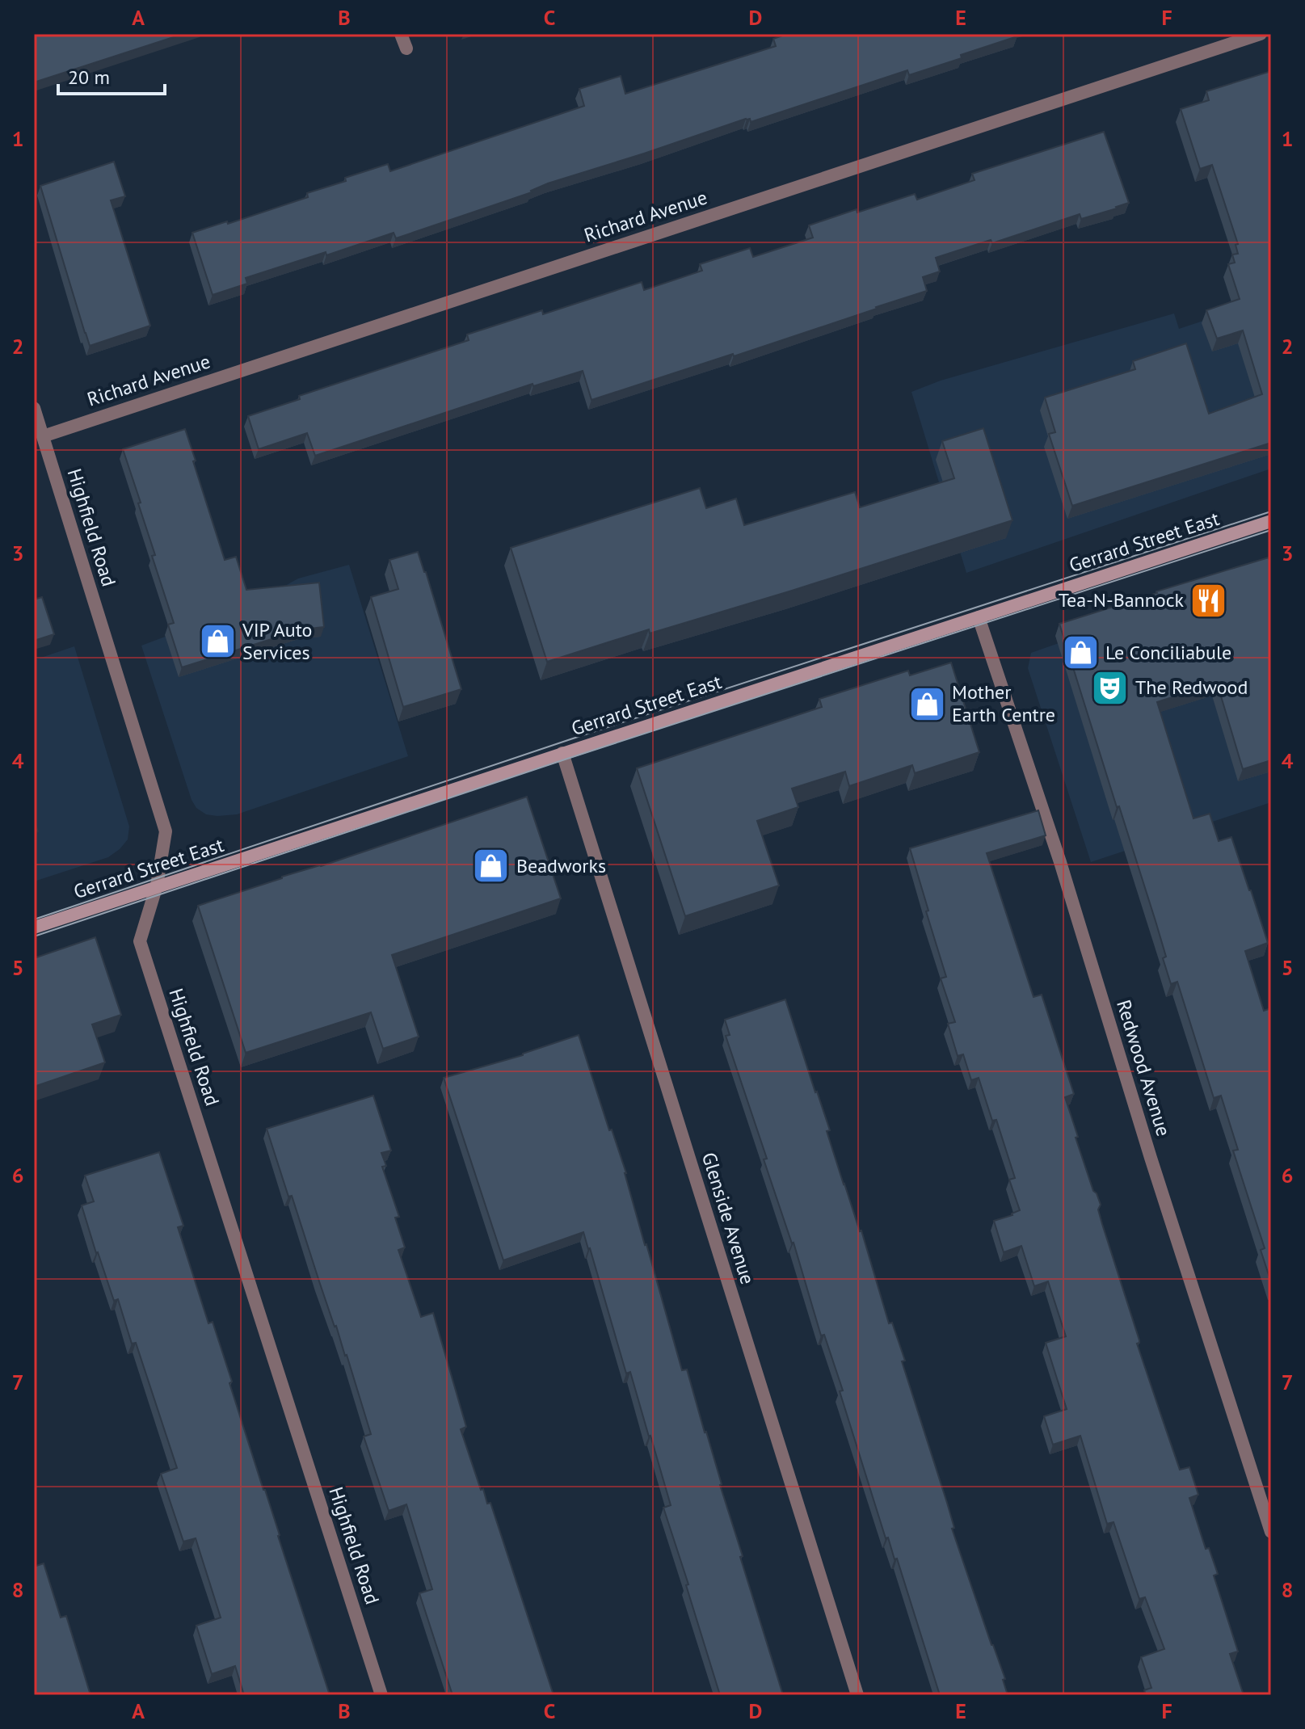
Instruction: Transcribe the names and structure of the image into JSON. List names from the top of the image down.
{
  "streets": {
    "main road": ["Gerrard Street East"],
    "street": [
      "Richard Avenue",
      "Highfield Road",
      "Redwood Avenue",
      "Glenside Avenue"
    ]
  },
  "crossings": [
    ["Richard Avenue", "Highfield Road"],
    ["Highfield Road", "Gerrard Street East"],
    ["Gerrard Street East", "Redwood Avenue"],
    ["Gerrard Street East", "Glenside Avenue"]
  ],
  "places": {
    "restaurant": ["Tea-N-Bannock"],
    "shop": [
      "VIP Auto Services",
      "Le Conciliabule",
      "Mother Earth Centre",
      "Beadworks"
    ],
    "theatre": ["The Redwood"]
  },
  "scale_bar": "20 m",
  "grid": {
    "columns": [
      "A",
      "B",
      "C",
      "D",
      "E",
      "F"
    ],
    "rows": [
      "1",
      "2",
      "3",
      "4",
      "5",
      "6",
      "7",
      "8"
    ]
  }
}
